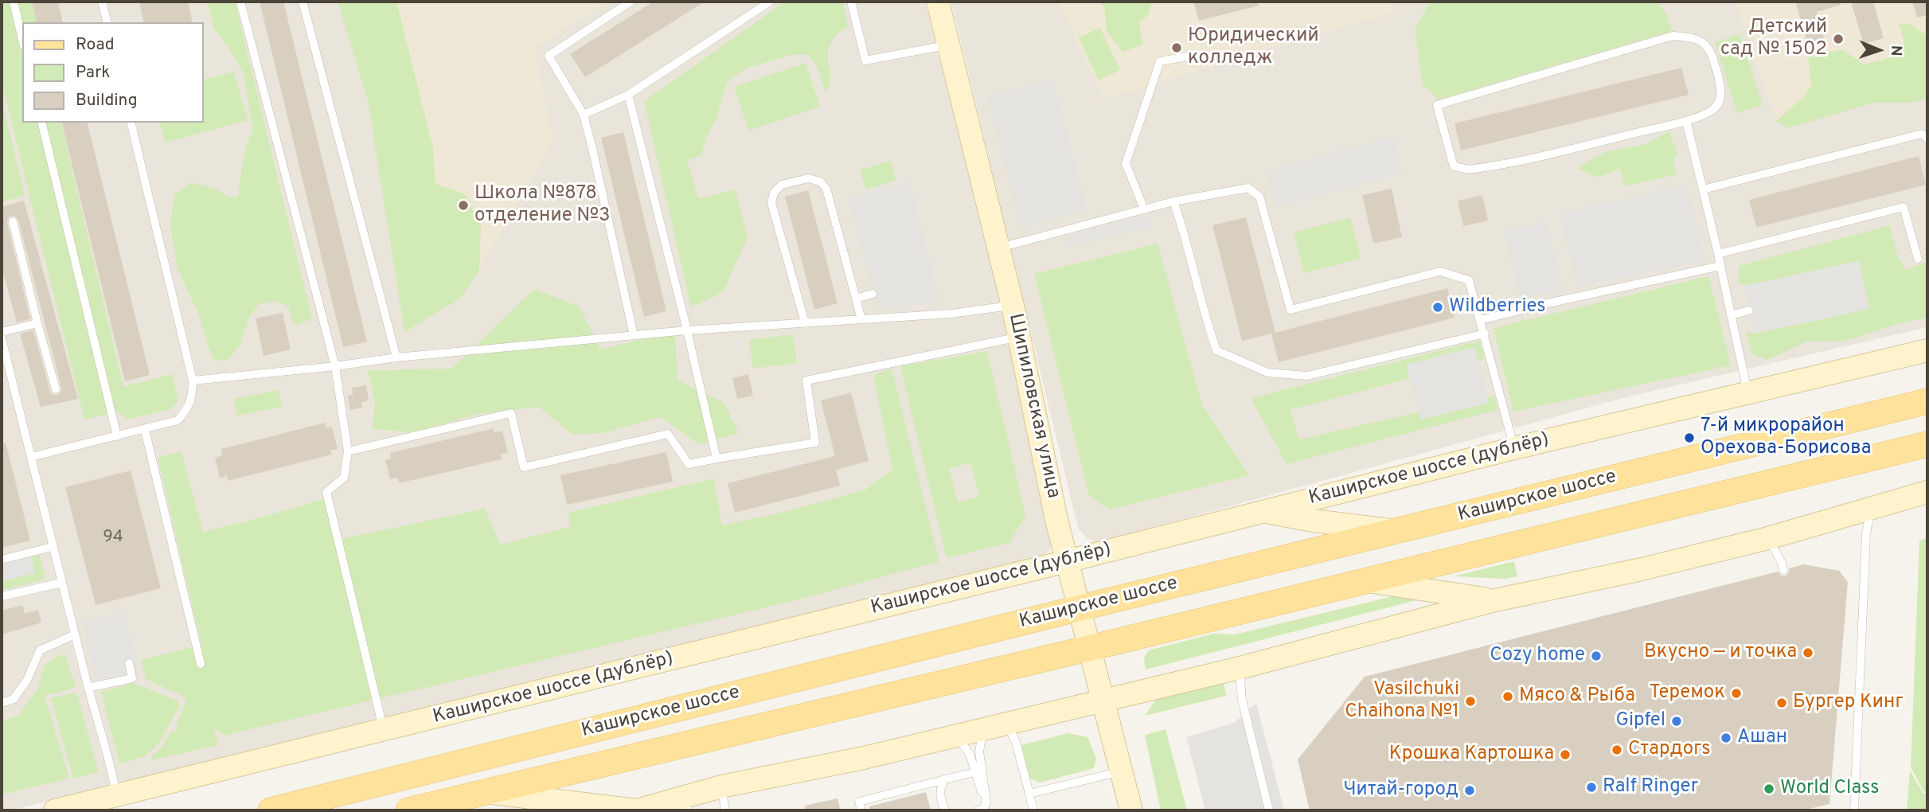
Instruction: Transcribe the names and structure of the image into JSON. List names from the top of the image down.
{
  "streets": {
    "main road": ["Шипиловская улица", "Каширское шоссе (дублёр)", "Каширское шоссе"]
  },
  "crossings": [
    ["Шипиловская улица", "Каширское шоссе (дублёр)"],
    ["Шипиловская улица", "Каширское шоссе"]
  ],
  "places": [
    "Детский сад № 1502",
    "Юридический колледж",
    "Школа №878 отделение №3",
    "Wildberries",
    "7-й микрорайон Орехова-Борисова",
    "Вкусно — и точка",
    "Cozy home",
    "Теремок",
    "Мясо & Рыба",
    "Vasilchuki Chaihona №1",
    "Бургер Кинг",
    "Gipfel",
    "Ашан",
    "Стардогs",
    "Крошка Картошка",
    "Ralf Ringer",
    "World Class",
    "Читай-город"
  ],
  "house_numbers": ["94"],
  "legend": ["Road", "Park", "Building"],
  "north": "right"
}
